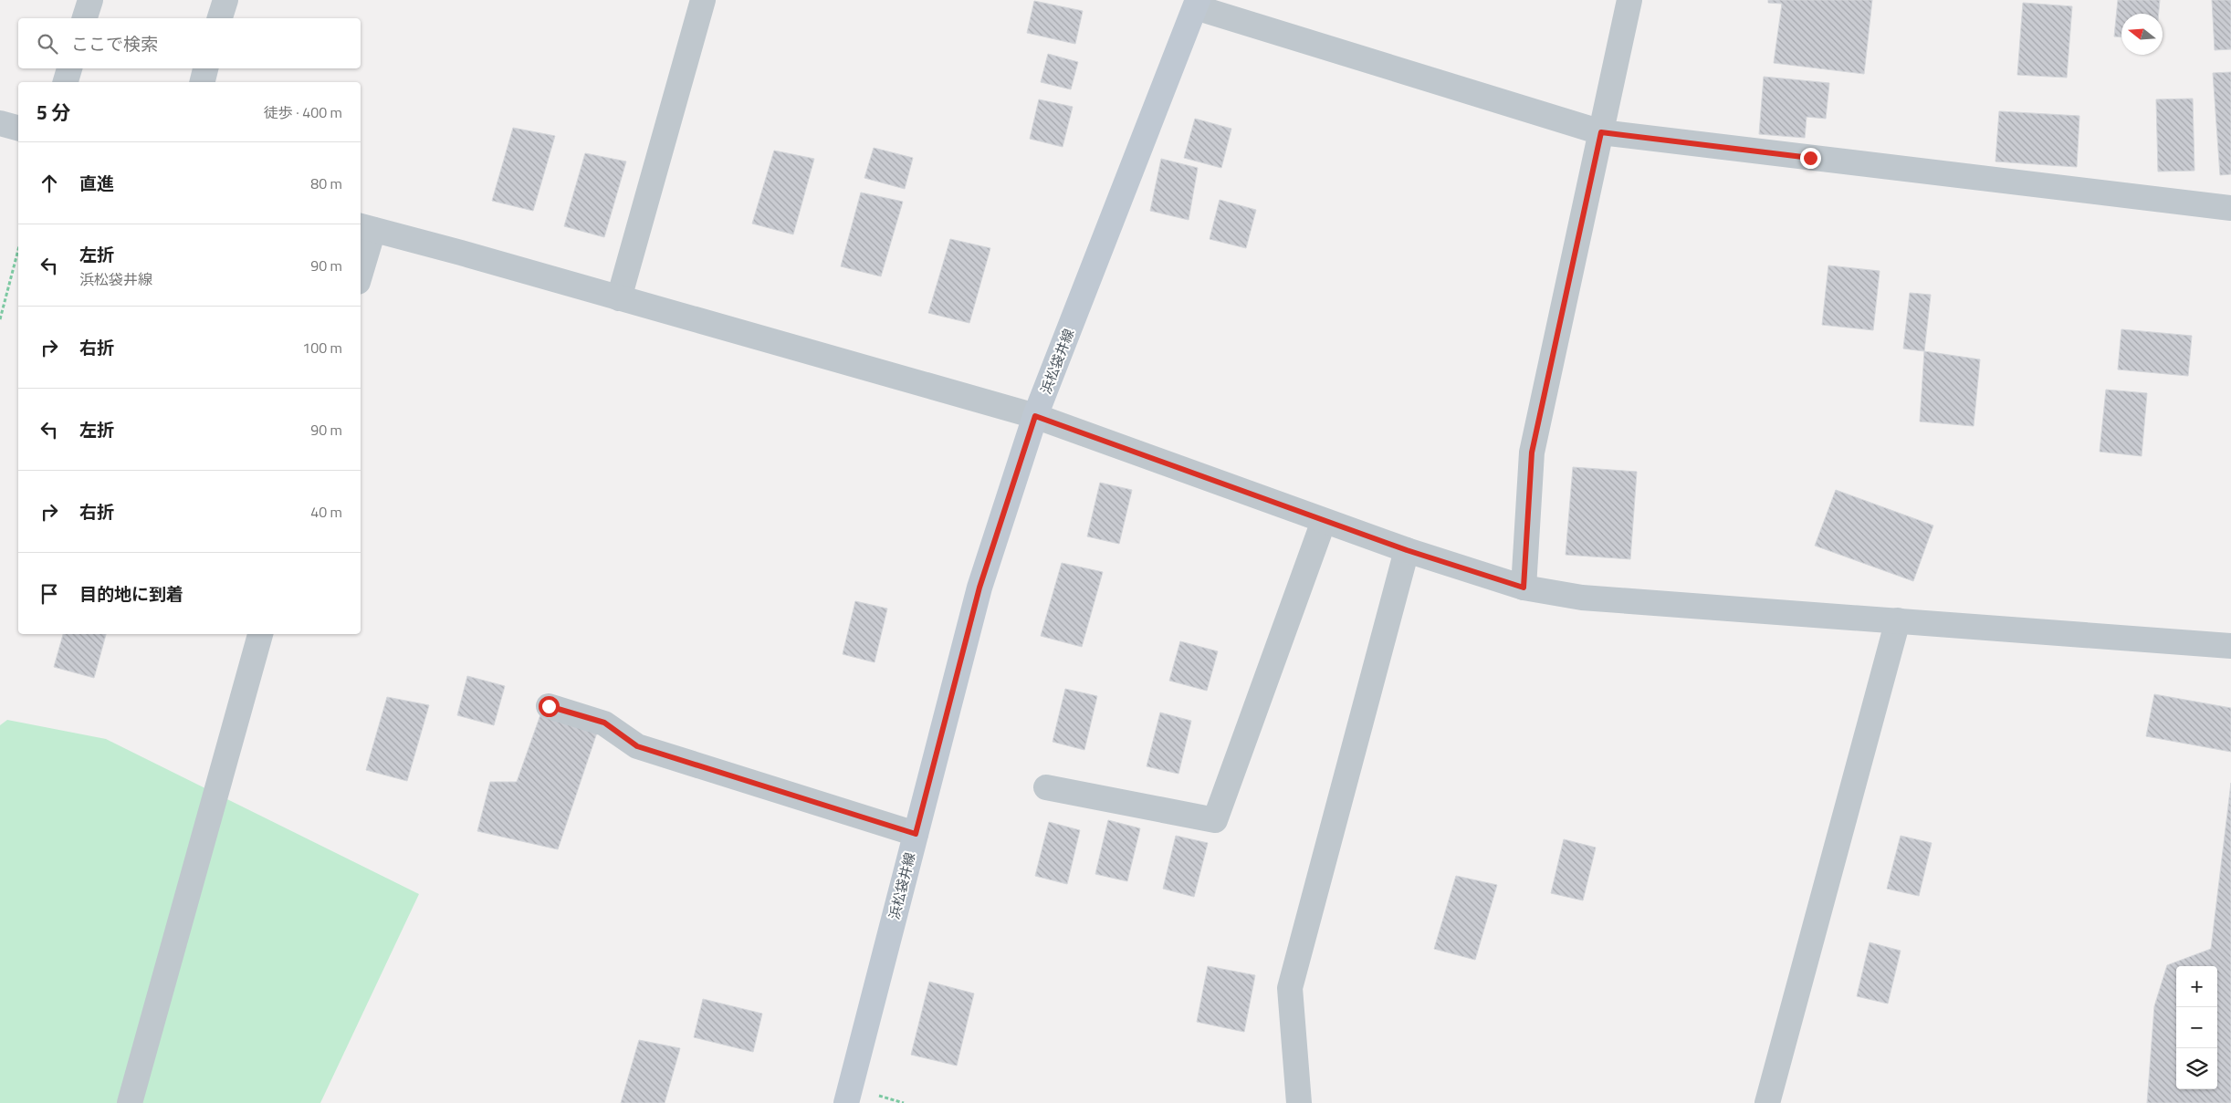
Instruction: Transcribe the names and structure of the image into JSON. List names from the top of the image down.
{
  "streets": {
    "main road": ["浜松袋井線"]
  },
  "north": "left",
  "page": {
    "search": "ここで検索",
    "heading": ["5 分", "徒歩 · 400 m"],
    "list": [
      ["直進", "80 m"],
      ["左折", "浜松袋井線", "90 m"],
      ["右折", "100 m"],
      ["左折", "90 m"],
      ["右折", "40 m"],
      "目的地に到着"
    ],
    "map_buttons": ["+", "−"]
  }
}
